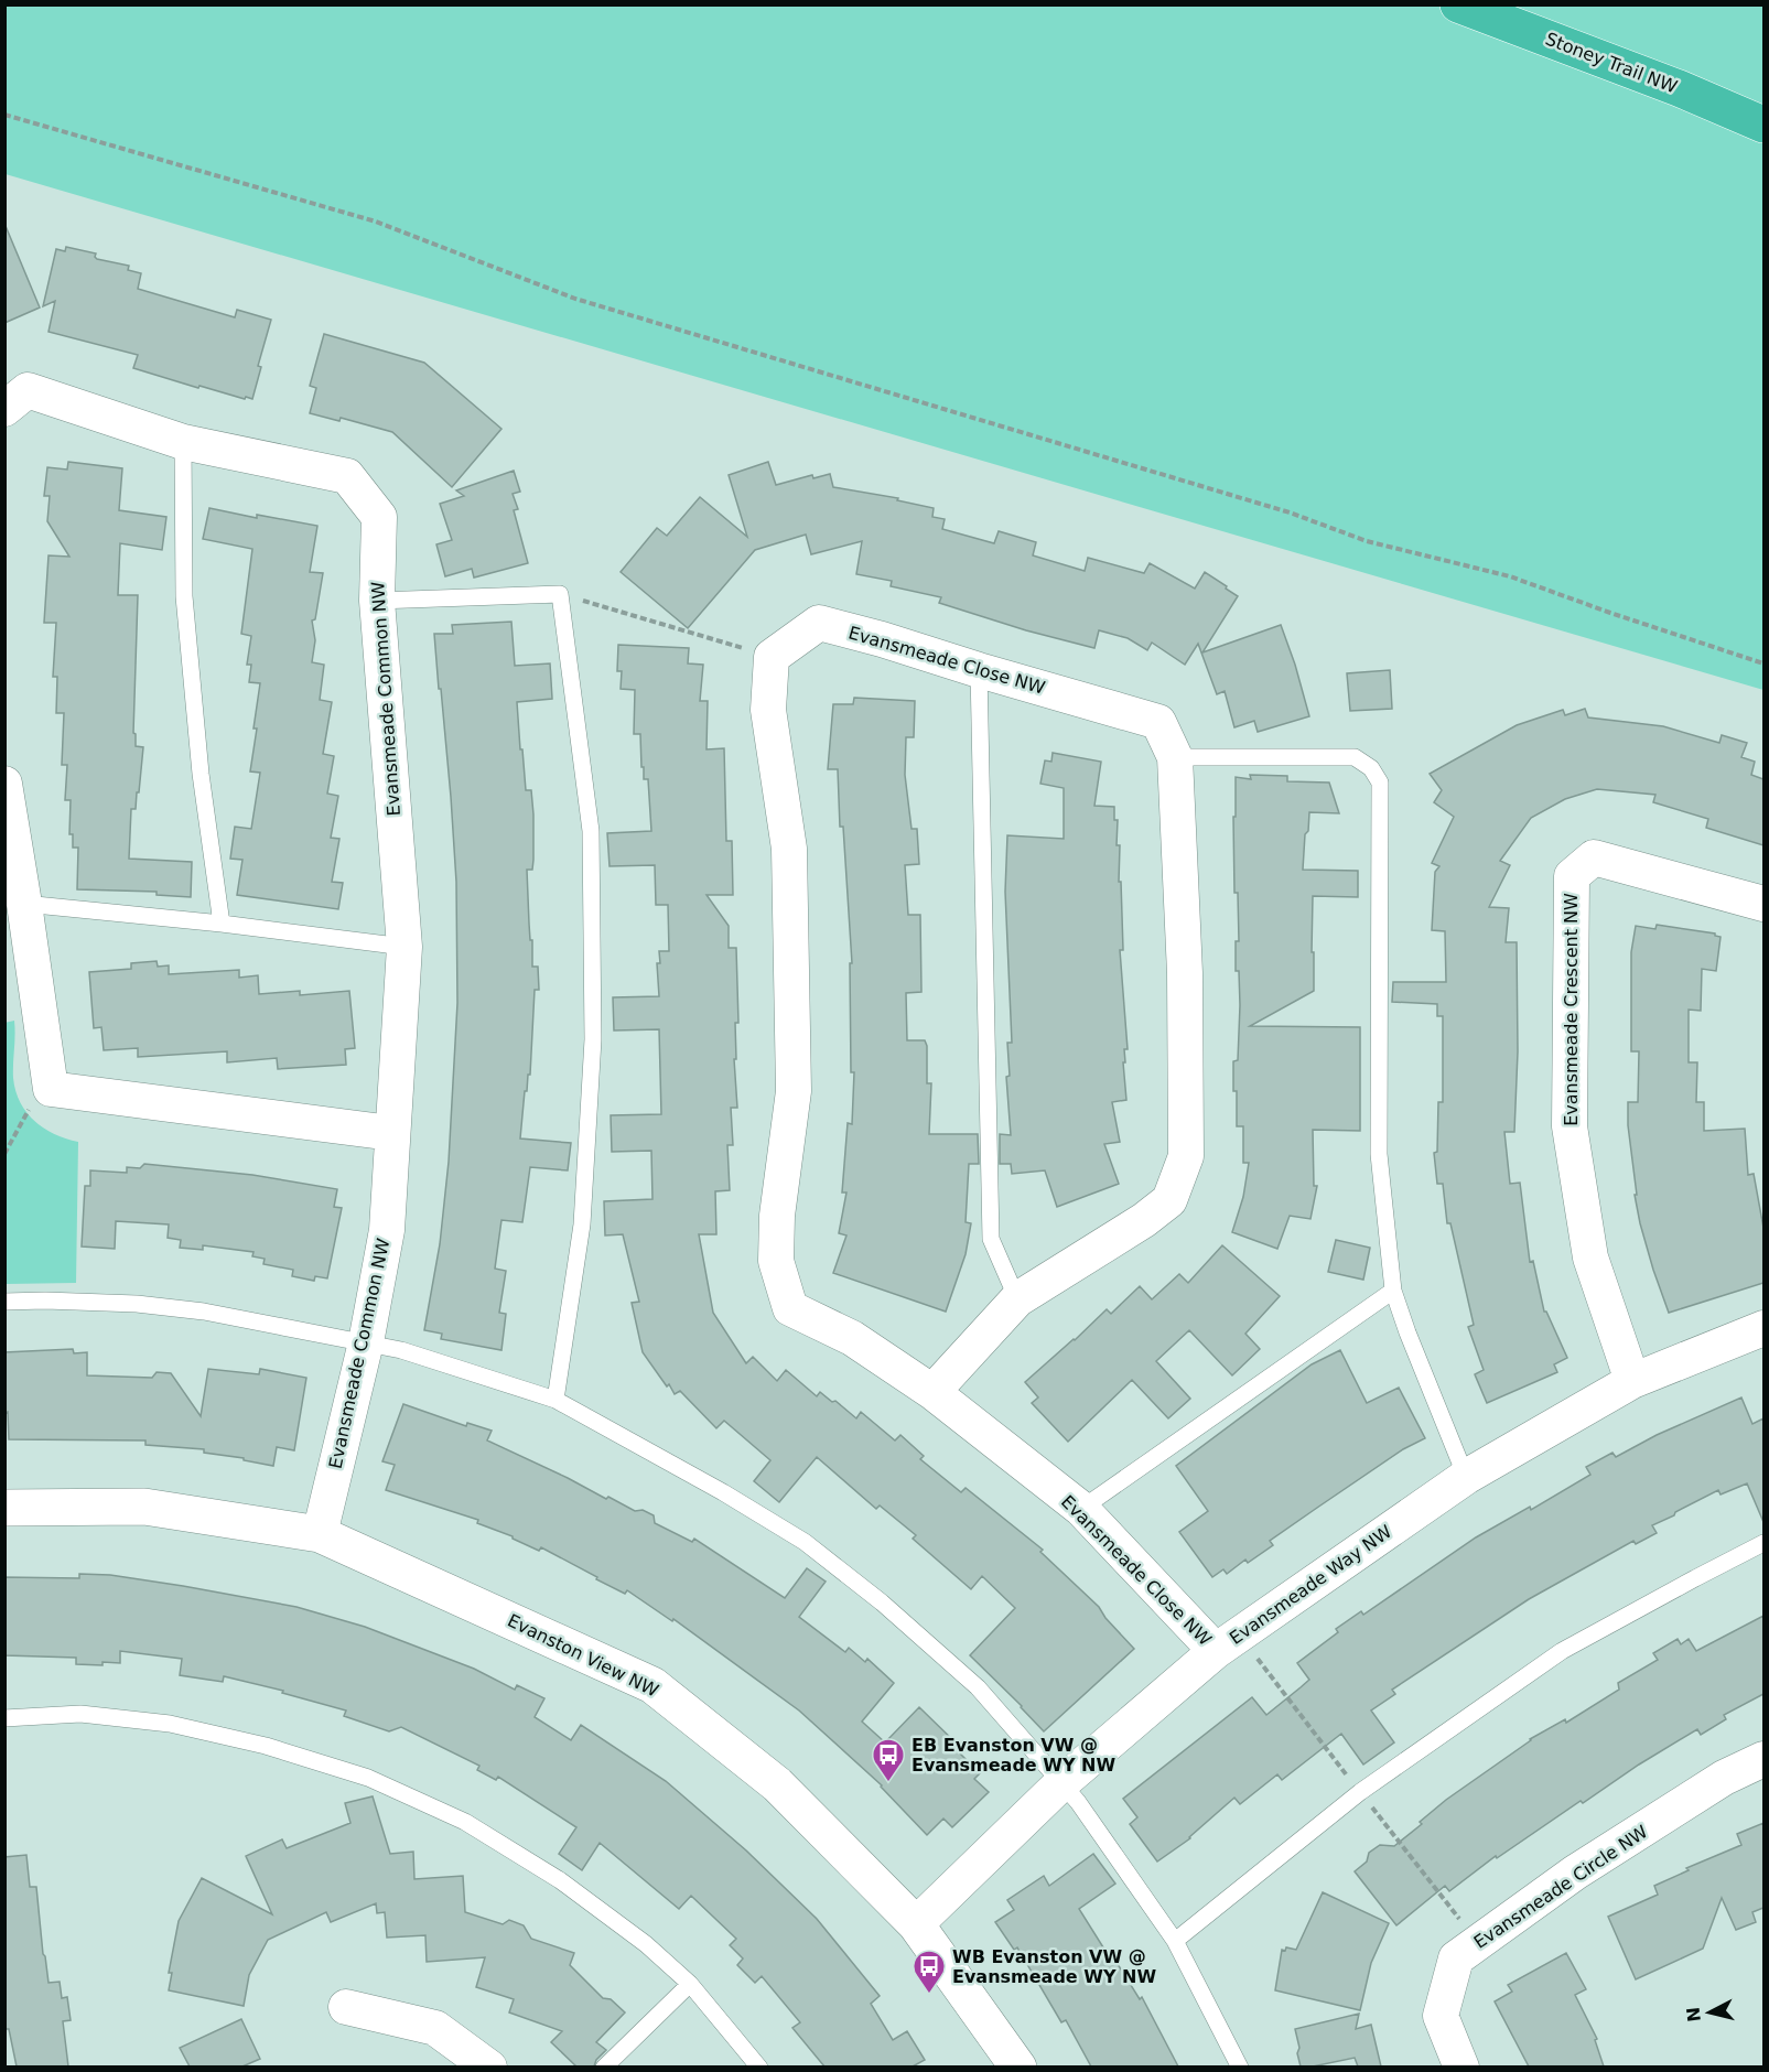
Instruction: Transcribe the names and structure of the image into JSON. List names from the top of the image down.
{
  "streets": {
    "highway": ["Stoney Trail NW"],
    "street": [
      "Evansmeade Close NW",
      "Evansmeade Common NW",
      "Evansmeade Crescent NW",
      "Evansmeade Way NW",
      "Evanston View NW",
      "Evansmeade Circle NW"
    ]
  },
  "crossings": [
    ["Evansmeade Close NW", "Evansmeade Way NW"],
    ["Evansmeade Common NW", "Evanston View NW"],
    ["Evansmeade Crescent NW", "Evansmeade Way NW"],
    ["Evansmeade Way NW", "Evanston View NW"]
  ],
  "places": {
    "bus stop": ["EB Evanston VW @ Evansmeade WY NW", "WB Evanston VW @ Evansmeade WY NW"]
  },
  "north": "left"
}
